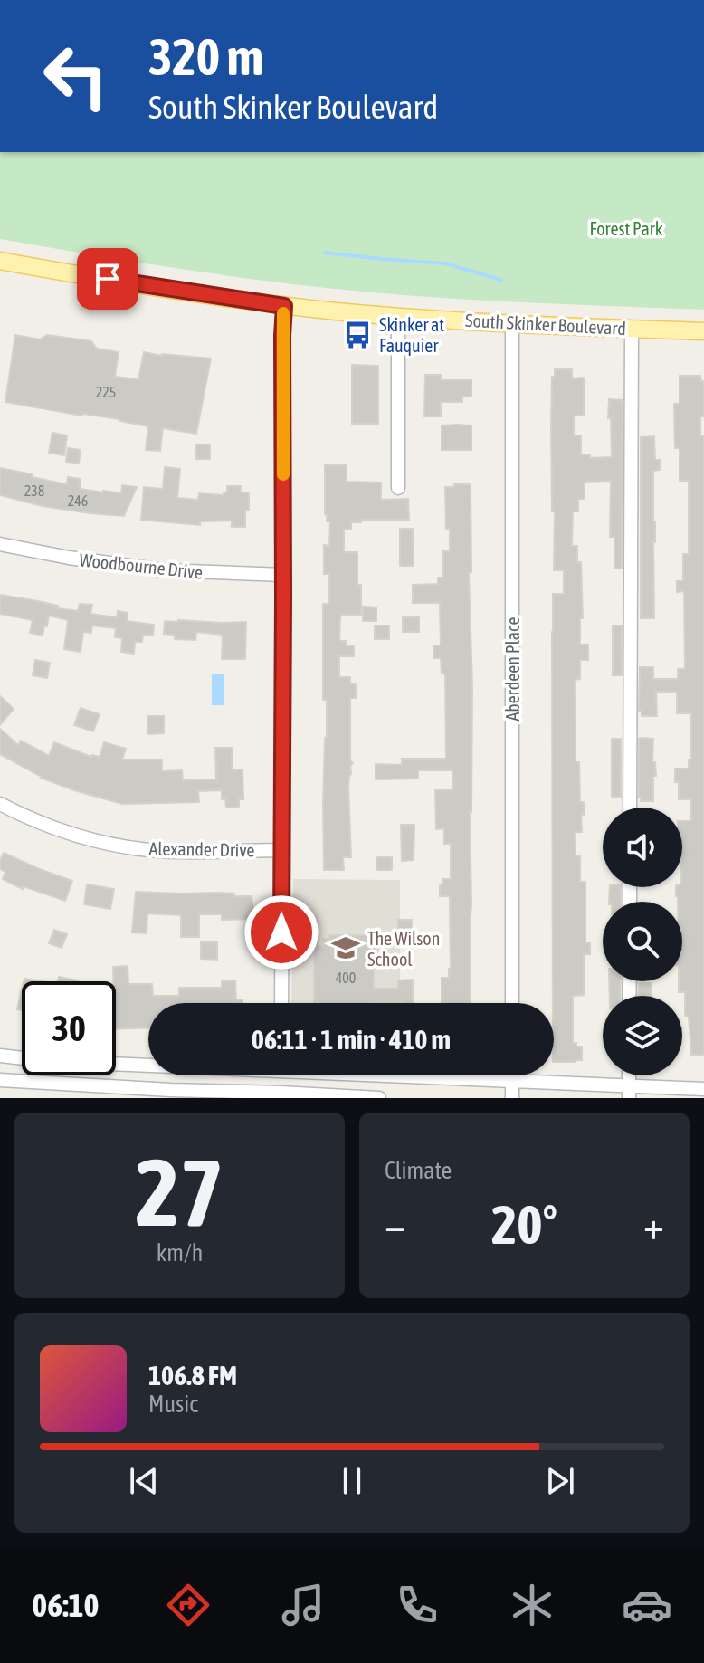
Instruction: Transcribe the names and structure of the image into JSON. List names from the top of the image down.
{
  "streets": {
    "main road": ["South Skinker Boulevard"],
    "street": ["Woodbourne Drive", "Aberdeen Place", "Alexander Drive"]
  },
  "crossings": [
    ["South Skinker Boulevard", "Aberdeen Place"]
  ],
  "parks": ["Forest Park"],
  "places": {
    "bus stop": ["Skinker at Fauquier"],
    "school or university": ["The Wilson School"]
  },
  "house_numbers": [
    "225",
    "238",
    "246",
    "400"
  ],
  "page": {
    "turn": ["320 m", "South Skinker Boulevard"],
    "limit": "30",
    "trip": "06:11 · 1 min · 410 m",
    "tile": [
      ["27", "km/h"],
      "Climate"
    ],
    "heat": ["−", "20°", "+"],
    "song": ["106.8 FM", "Music"],
    "tabs": "06:10"
  }
}
